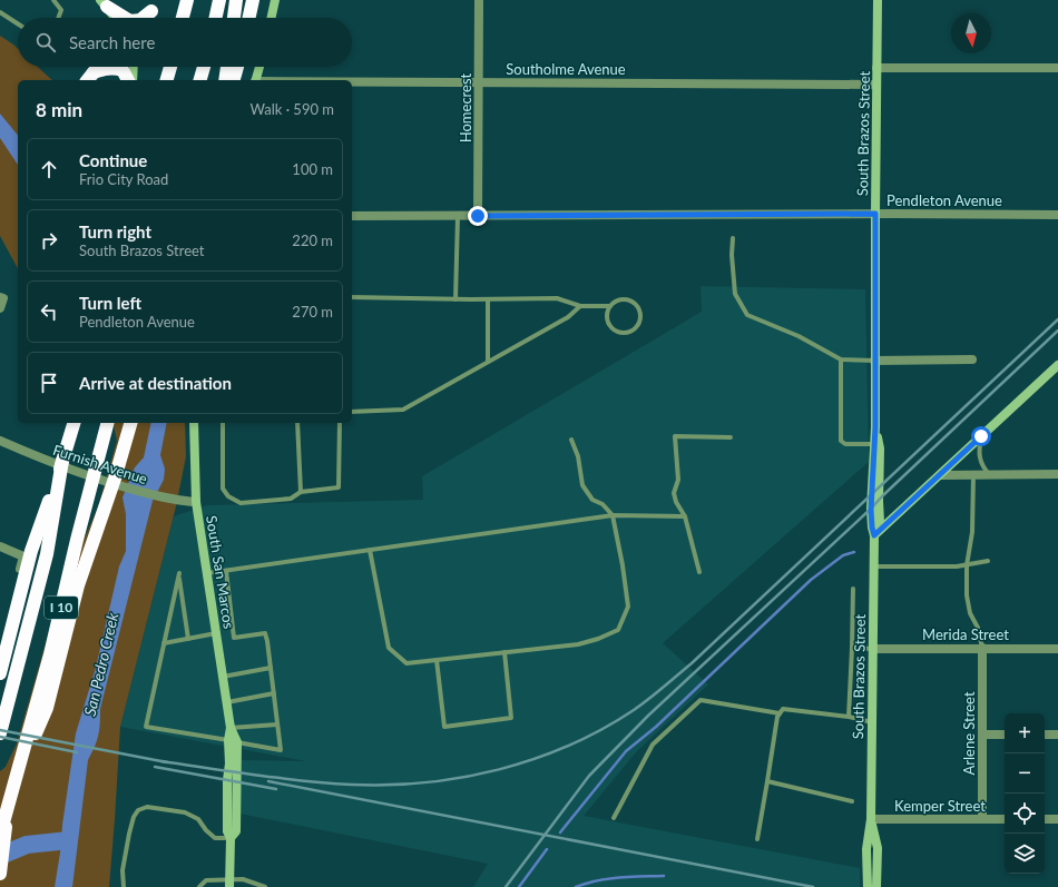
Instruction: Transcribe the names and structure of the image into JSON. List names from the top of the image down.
{
  "streets": {
    "highway": ["I 10"],
    "street": [
      "Southolme Avenue",
      "Homecrest",
      "South Brazos Street",
      "Pendleton Avenue",
      "Furnish Avenue",
      "South San Marcos",
      "Merida Street",
      "Arlene Street",
      "Kemper Street"
    ]
  },
  "crossings": [
    ["Southolme Avenue", "Homecrest"],
    ["Southolme Avenue", "South Brazos Street"],
    ["Homecrest", "Pendleton Avenue"],
    ["South Brazos Street", "Pendleton Avenue"],
    ["South Brazos Street", "Merida Street"],
    ["South Brazos Street", "Kemper Street"],
    ["Furnish Avenue", "South San Marcos"],
    ["Merida Street", "Arlene Street"],
    ["Arlene Street", "Kemper Street"]
  ],
  "water": ["San Pedro Creek"],
  "north": "bottom",
  "page": {
    "search": "Search here",
    "heading": ["8 min", "Walk · 590 m"],
    "list": [
      ["Continue", "Frio City Road", "100 m"],
      ["Turn right", "South Brazos Street", "220 m"],
      ["Turn left", "Pendleton Avenue", "270 m"],
      "Arrive at destination"
    ],
    "map_buttons": ["+", "−"]
  }
}
